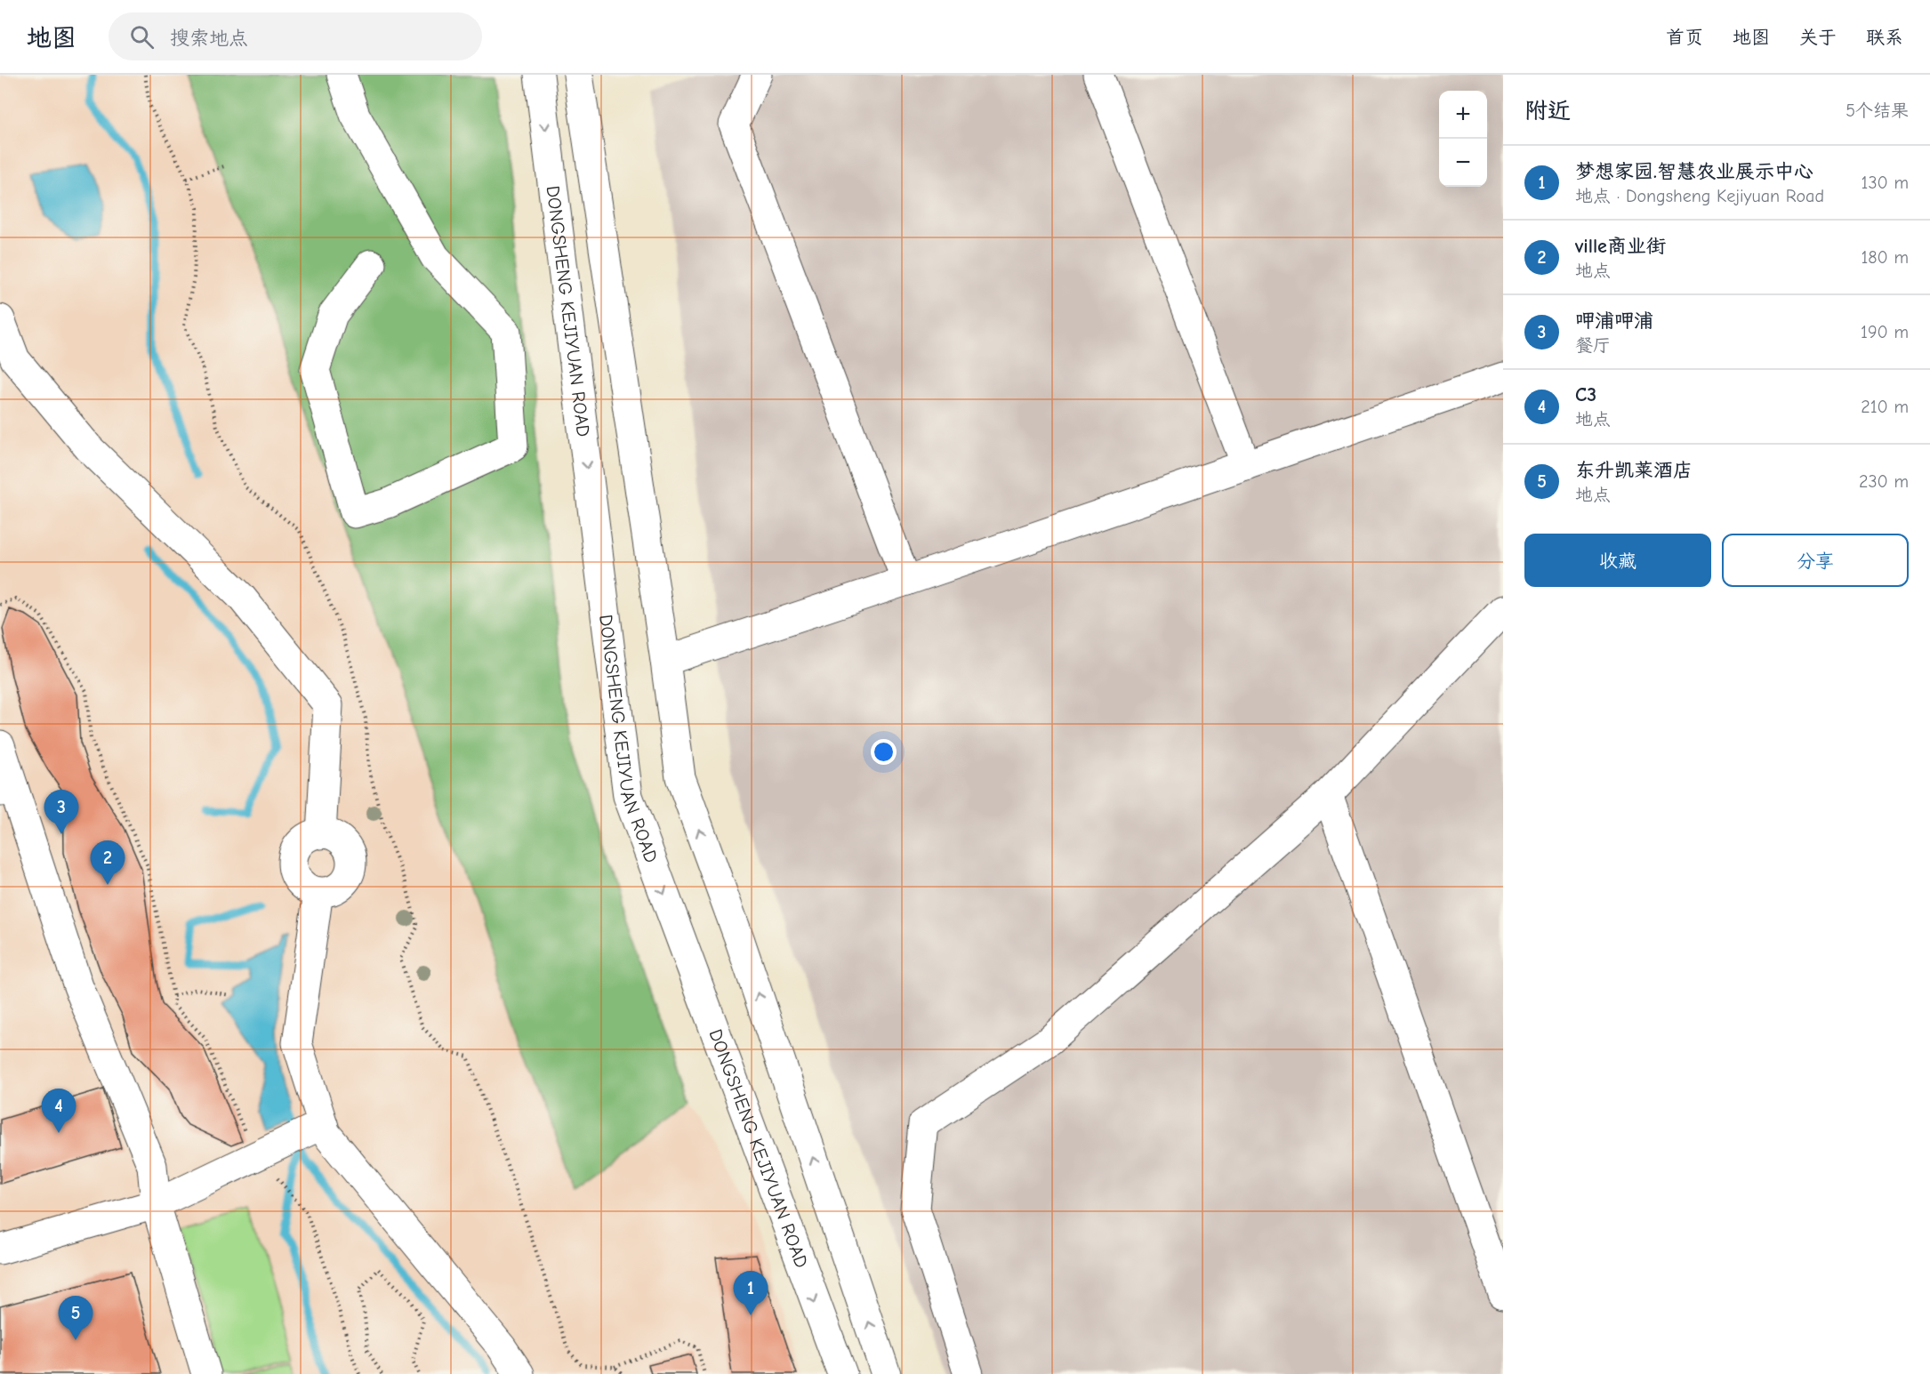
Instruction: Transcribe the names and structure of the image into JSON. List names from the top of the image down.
{
  "streets": {
    "street": ["DONGSHENG KEJIYUAN ROAD"]
  },
  "page": {
    "header": "地图",
    "search": "搜索地点",
    "nav": [
      "首页",
      "地图",
      "关于",
      "联系"
    ],
    "heading": ["附近", "5个结果"],
    "map_buttons": ["+", "−"],
    "list": [
      {
        "mark": "1",
        "name": "梦想家园.智慧农业展示中心",
        "note": "地点 · Dongsheng Kejiyuan Road",
        "value": "130 m"
      },
      {
        "mark": "2",
        "name": "ville商业街",
        "note": "地点",
        "value": "180 m"
      },
      {
        "mark": "3",
        "name": "呷浦呷浦",
        "note": "餐厅",
        "value": "190 m"
      },
      {
        "mark": "4",
        "name": "C3",
        "note": "地点",
        "value": "210 m"
      },
      {
        "mark": "5",
        "name": "东升凯莱酒店",
        "note": "地点",
        "value": "230 m"
      }
    ],
    "buttons": ["收藏", "分享"],
    "pins": [
      "3",
      "2",
      "4",
      "1",
      "5"
    ]
  }
}
